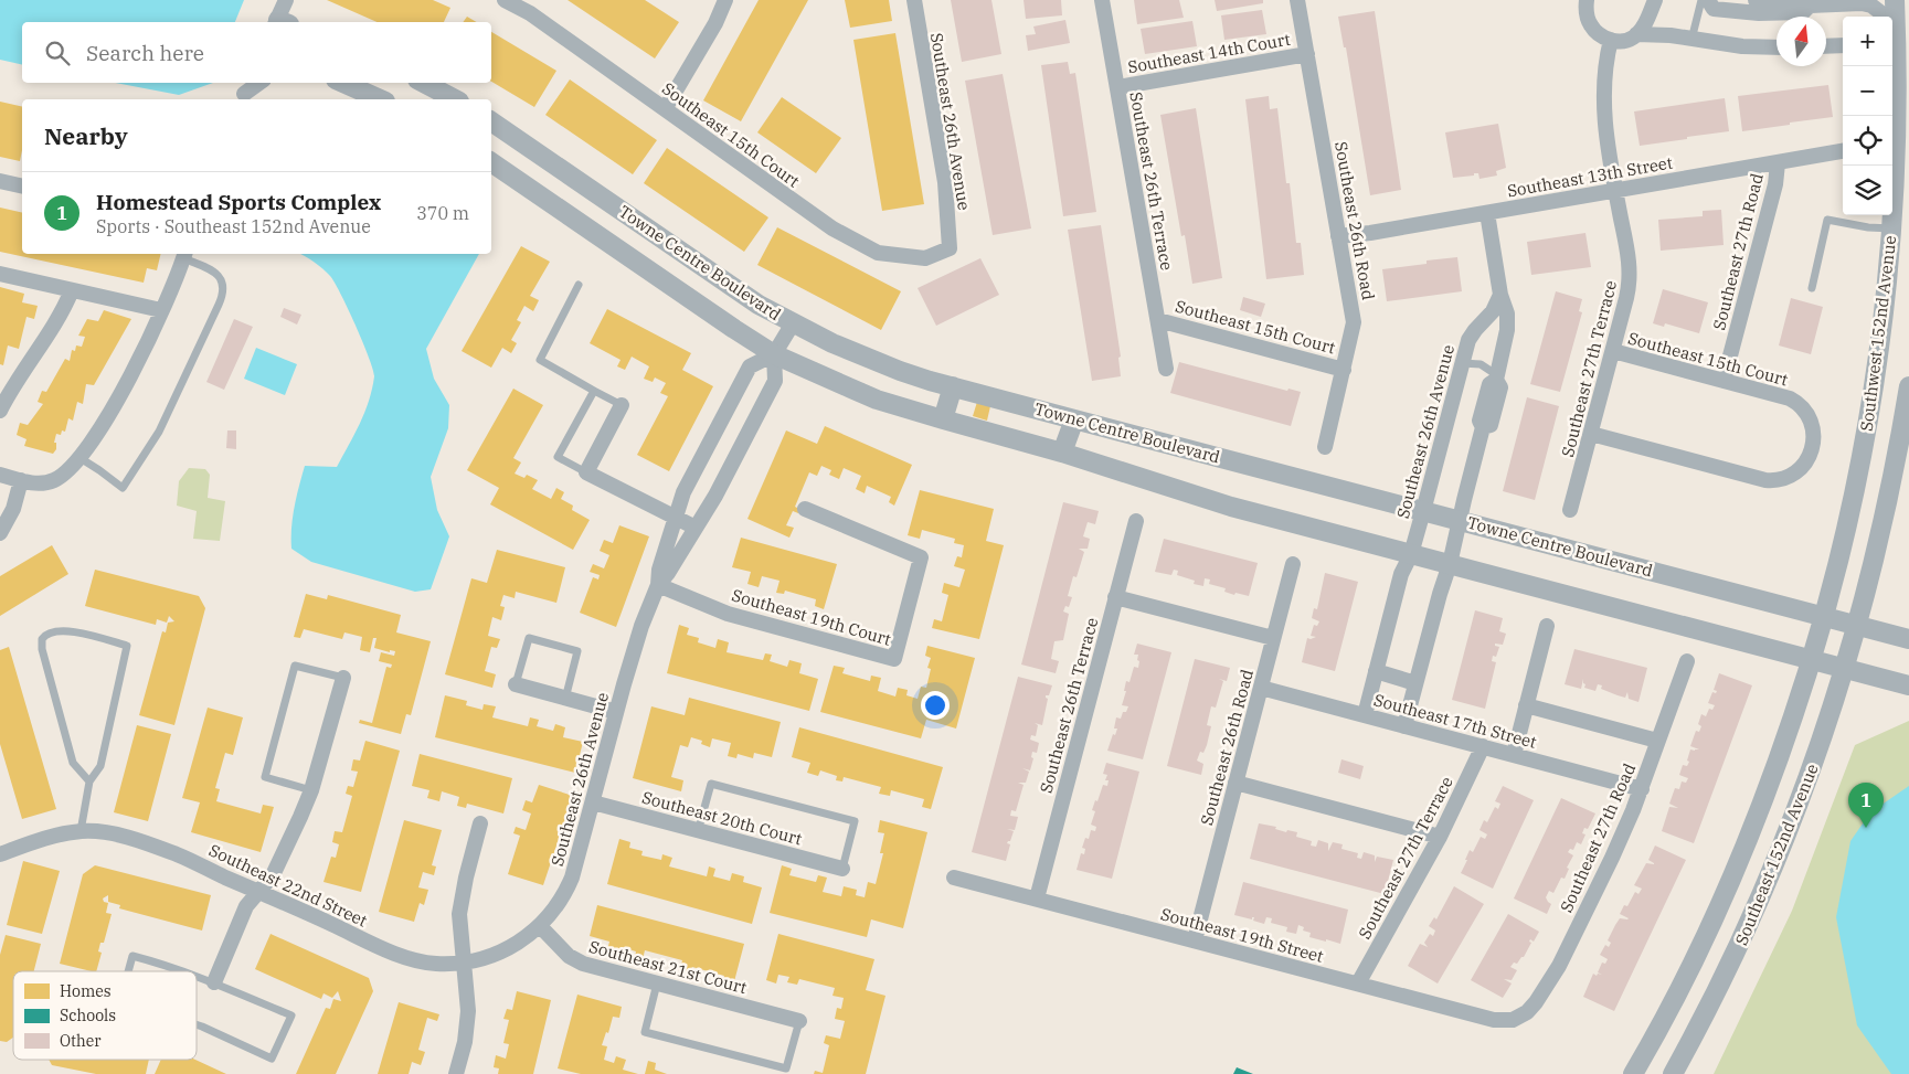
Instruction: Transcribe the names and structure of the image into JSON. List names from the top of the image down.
{
  "streets": {
    "street": [
      "Southeast 14th Court",
      "Southeast 26th Avenue",
      "Southeast 15th Court",
      "Southeast 13th Street",
      "Southeast 26th Terrace",
      "Southeast 26th Road",
      "Southeast 27th Road",
      "Towne Centre Boulevard",
      "Southwest 152nd Avenue",
      "Southeast 27th Terrace",
      "Southeast 19th Court",
      "Southeast 17th Street",
      "Southeast 20th Court",
      "Southeast 152nd Avenue",
      "Southeast 22nd Street",
      "Southeast 19th Street",
      "Southeast 21st Court"
    ]
  },
  "crossings": [
    ["Southeast 14th Court", "Southeast 26th Terrace"],
    ["Southeast 14th Court", "Southeast 26th Road"],
    ["Southeast 26th Avenue", "Southeast 15th Court"],
    ["Southeast 26th Avenue", "Towne Centre Boulevard"],
    ["Southeast 26th Avenue", "Southeast 19th Court"],
    ["Southeast 26th Avenue", "Southeast 17th Street"],
    ["Southeast 26th Avenue", "Southeast 20th Court"],
    ["Southeast 26th Avenue", "Southeast 22nd Street"],
    ["Southeast 26th Avenue", "Southeast 21st Court"],
    ["Southeast 15th Court", "Southeast 26th Terrace"],
    ["Southeast 15th Court", "Southeast 26th Road"],
    ["Southeast 15th Court", "Southeast 27th Road"],
    ["Southeast 15th Court", "Southeast 27th Terrace"],
    ["Southeast 13th Street", "Southeast 26th Road"],
    ["Southeast 13th Street", "Southeast 27th Road"],
    ["Southeast 13th Street", "Southeast 27th Terrace"],
    ["Southeast 26th Terrace", "Southeast 19th Street"],
    ["Southeast 26th Road", "Southeast 17th Street"],
    ["Southeast 26th Road", "Southeast 19th Street"],
    ["Southeast 27th Road", "Southeast 17th Street"],
    ["Southeast 27th Road", "Southeast 19th Street"],
    ["Towne Centre Boulevard", "Southwest 152nd Avenue"],
    ["Towne Centre Boulevard", "Southeast 152nd Avenue"],
    ["Southwest 152nd Avenue", "Southeast 152nd Avenue"],
    ["Southeast 27th Terrace", "Southeast 17th Street"],
    ["Southeast 27th Terrace", "Southeast 19th Street"]
  ],
  "legend": ["Homes", "Schools", "Other"],
  "north": "top",
  "page": {
    "map_buttons": ["+", "−"],
    "search": "Search here",
    "heading": "Nearby",
    "list": [
      {
        "mark": "1",
        "name": "Homestead Sports Complex",
        "note": "Sports · Southeast 152nd Avenue",
        "value": "370 m"
      }
    ],
    "pins": "1"
  }
}
